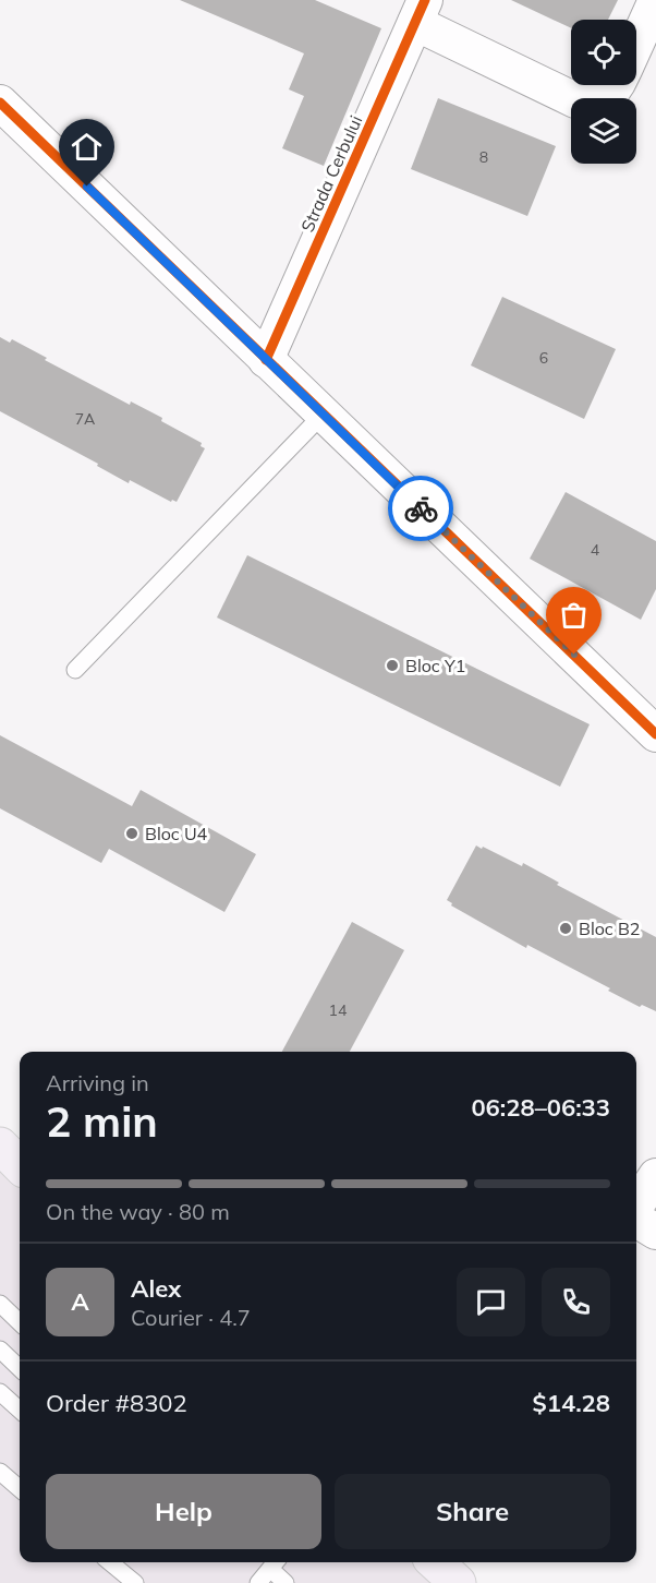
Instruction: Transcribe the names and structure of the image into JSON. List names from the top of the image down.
{
  "streets": {
    "street": ["Strada Cerbului"]
  },
  "places": ["Bloc Y1", "Bloc U4", "Bloc B2"],
  "house_numbers": [
    "8",
    "6",
    "7A",
    "4",
    "14"
  ],
  "page": {
    "heading": ["2 min", "Arriving in", "06:28–06:33"],
    "panel": [
      "Alex",
      "Courier · 4.7",
      "Order #8302",
      "$14.28"
    ],
    "bar": "On the way · 80 m",
    "round": "A",
    "buttons": ["Help", "Share"]
  }
}
